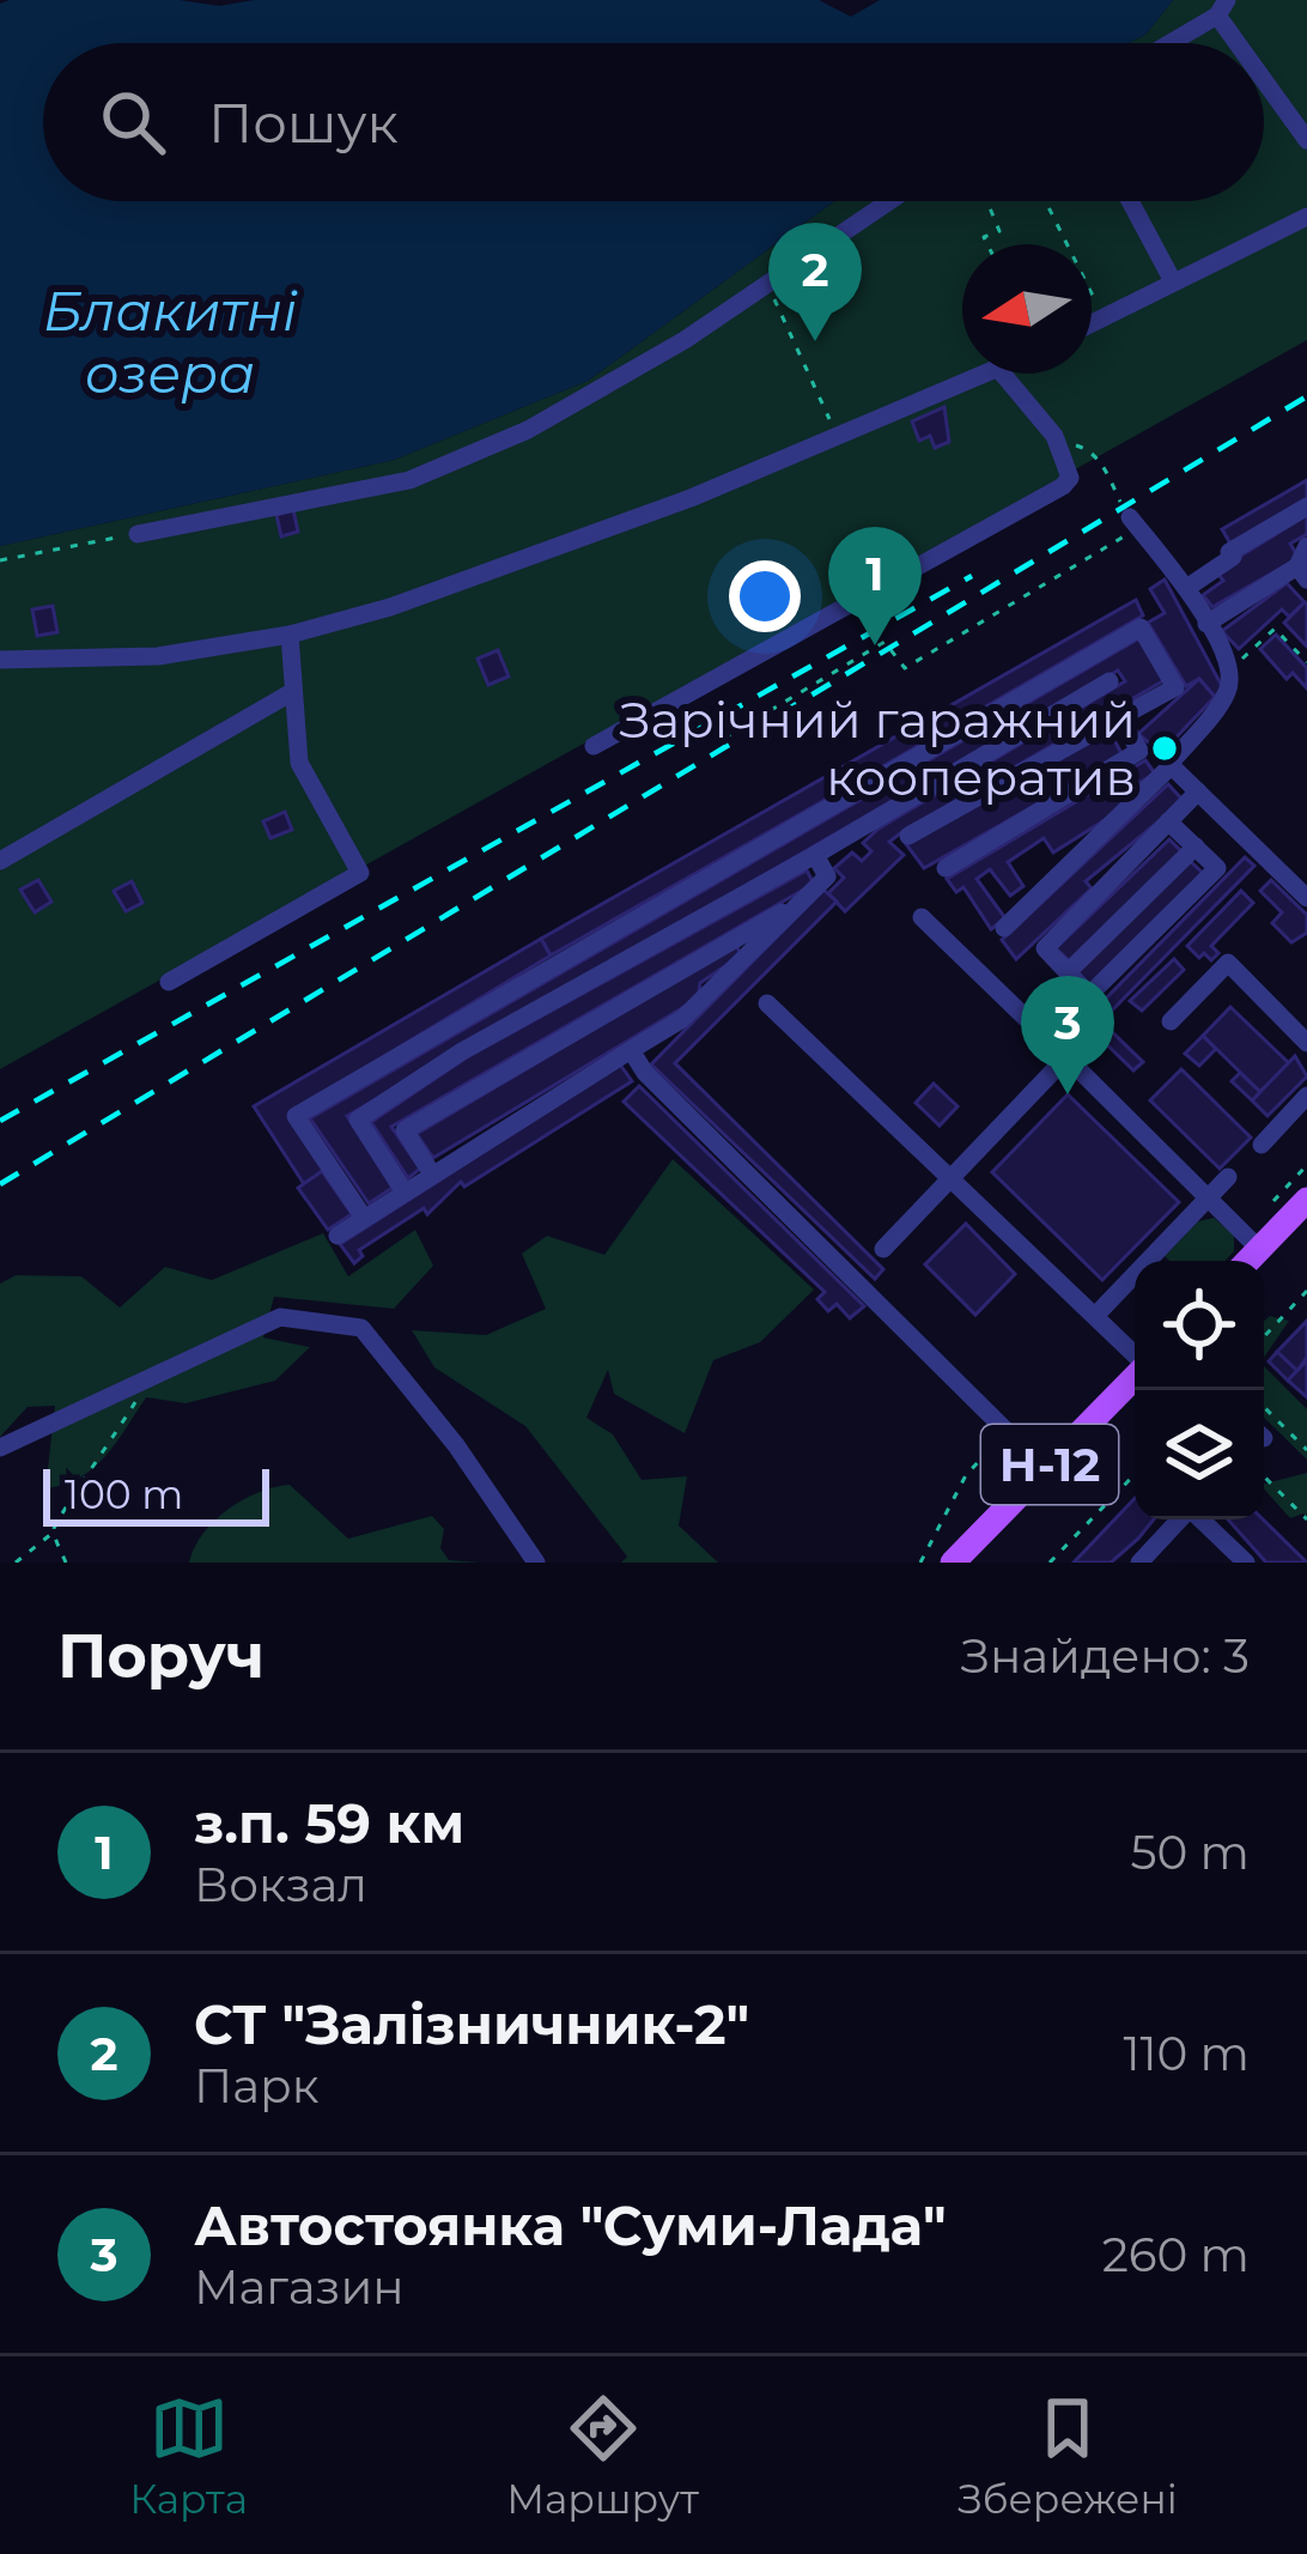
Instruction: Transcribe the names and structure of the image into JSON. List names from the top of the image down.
{
  "streets": {
    "main road": ["Н-12"]
  },
  "water": ["Блакитні озера"],
  "places": ["Зарічний гаражний кооператив"],
  "scale_bar": "100 m",
  "north": "left",
  "page": {
    "search": "Пошук",
    "pins": ["2", "1", "3"],
    "scale": "100 m",
    "heading": ["Поруч", "Знайдено: 3"],
    "list": [
      {
        "mark": "1",
        "name": "з.п. 59 км",
        "note": "Вокзал",
        "value": "50 m"
      },
      {
        "mark": "2",
        "name": "СТ \"Залізничник-2\"",
        "note": "Парк",
        "value": "110 m"
      },
      {
        "mark": "3",
        "name": "Автостоянка \"Суми-Лада\"",
        "note": "Магазин",
        "value": "260 m"
      }
    ],
    "nav": ["Карта", "Маршрут", "Збережені"]
  }
}
